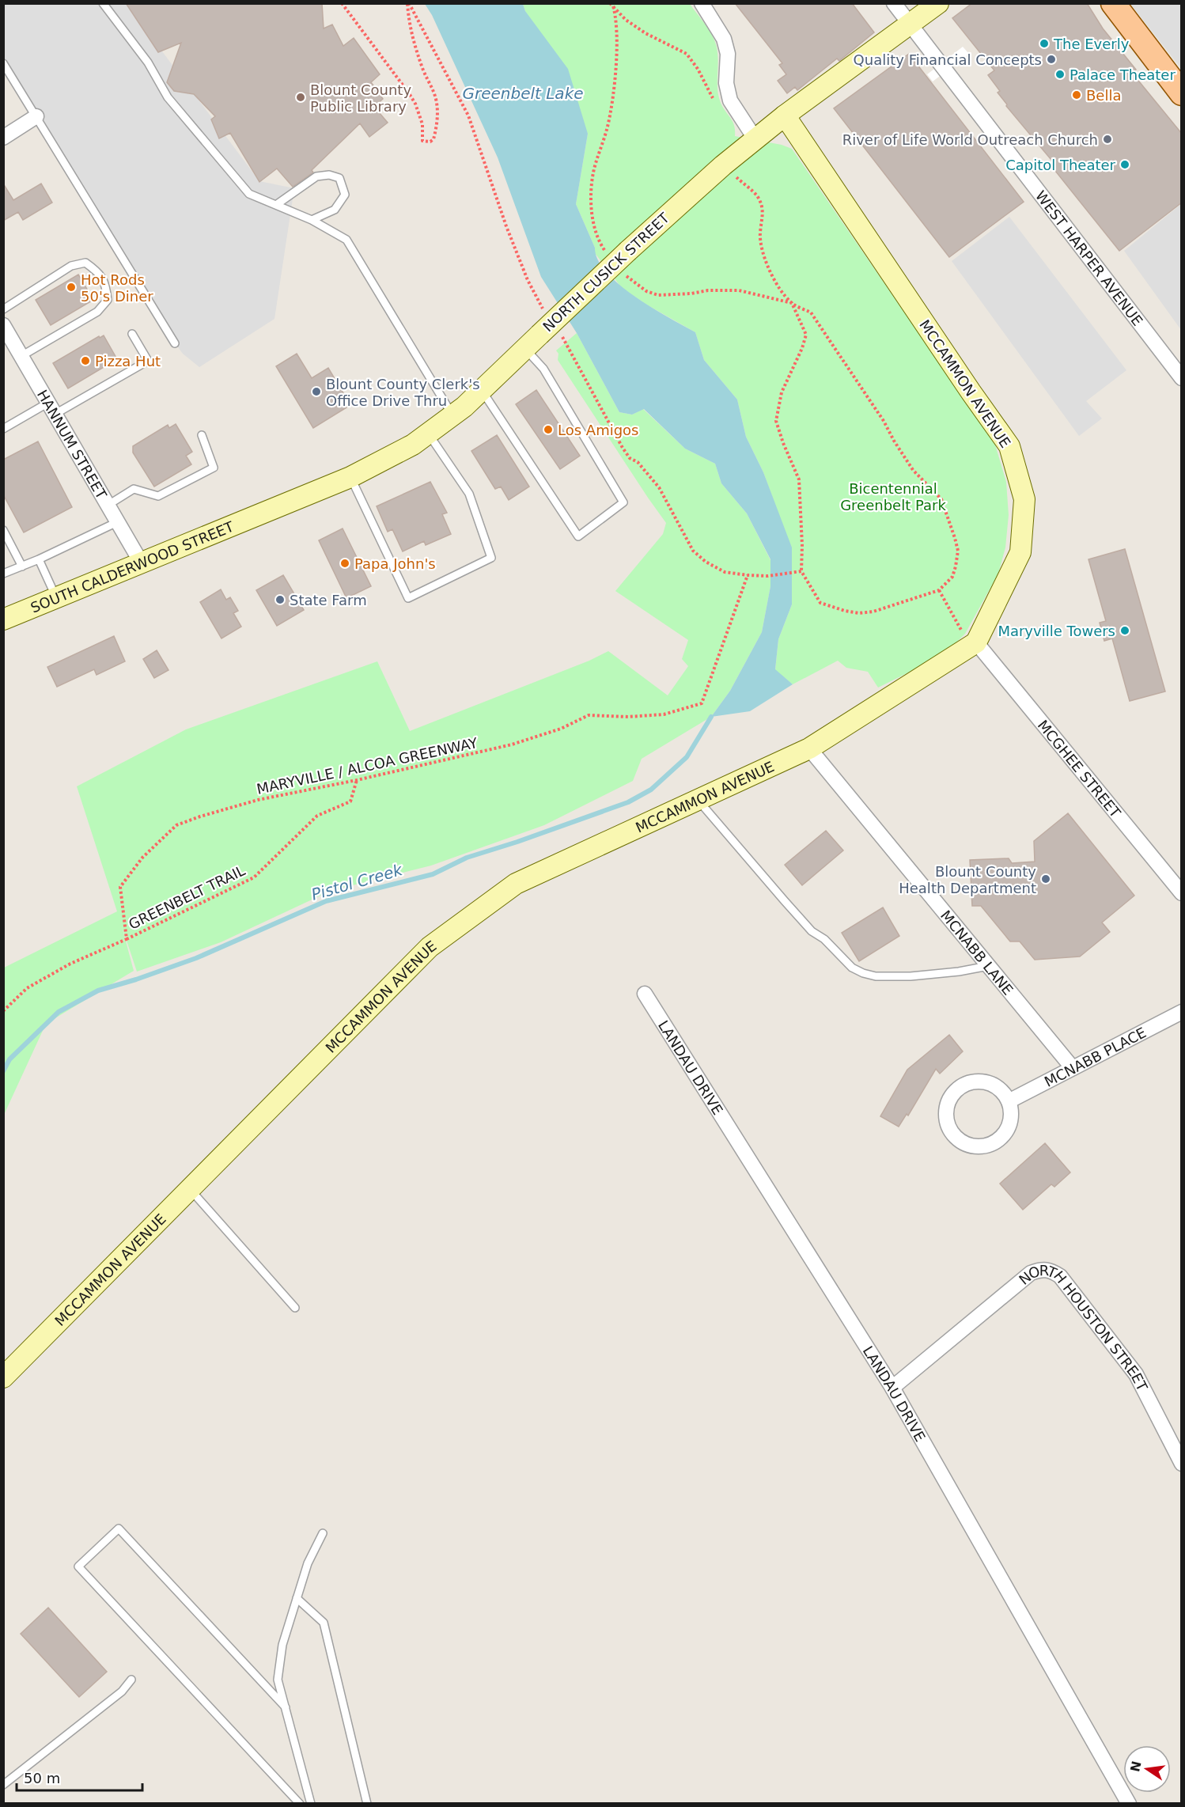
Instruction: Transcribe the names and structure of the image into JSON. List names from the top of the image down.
{
  "streets": {
    "street": [
      "WEST HARPER AVENUE",
      "NORTH CUSICK STREET",
      "MCCAMMON AVENUE",
      "HANNUM STREET",
      "SOUTH CALDERWOOD STREET",
      "MCGHEE STREET",
      "MCNABB LANE",
      "MCNABB PLACE",
      "LANDAU DRIVE",
      "NORTH HOUSTON STREET"
    ],
    "path": ["MARYVILLE / ALCOA GREENWAY", "GREENBELT TRAIL"]
  },
  "crossings": [
    ["WEST HARPER AVENUE", "NORTH CUSICK STREET"],
    ["NORTH CUSICK STREET", "MCCAMMON AVENUE"],
    ["NORTH CUSICK STREET", "SOUTH CALDERWOOD STREET"],
    ["MCCAMMON AVENUE", "MCGHEE STREET"],
    ["MCCAMMON AVENUE", "MCNABB LANE"],
    ["HANNUM STREET", "SOUTH CALDERWOOD STREET"],
    ["MARYVILLE / ALCOA GREENWAY", "GREENBELT TRAIL"],
    ["MCNABB LANE", "MCNABB PLACE"],
    ["LANDAU DRIVE", "NORTH HOUSTON STREET"]
  ],
  "water": ["Greenbelt Lake", "Pistol Creek"],
  "parks": ["Bicentennial Greenbelt Park"],
  "places": [
    "The Everly",
    "Quality Financial Concepts",
    "Palace Theater",
    "Bella",
    "Blount County Public Library",
    "River of Life World Outreach Church",
    "Capitol Theater",
    "Hot Rods 50's Diner",
    "Pizza Hut",
    "Blount County Clerk's Office Drive Thru",
    "Los Amigos",
    "Papa John's",
    "State Farm",
    "Maryville Towers",
    "Blount County Health Department"
  ],
  "scale_bar": "50 m",
  "north": "left"
}
